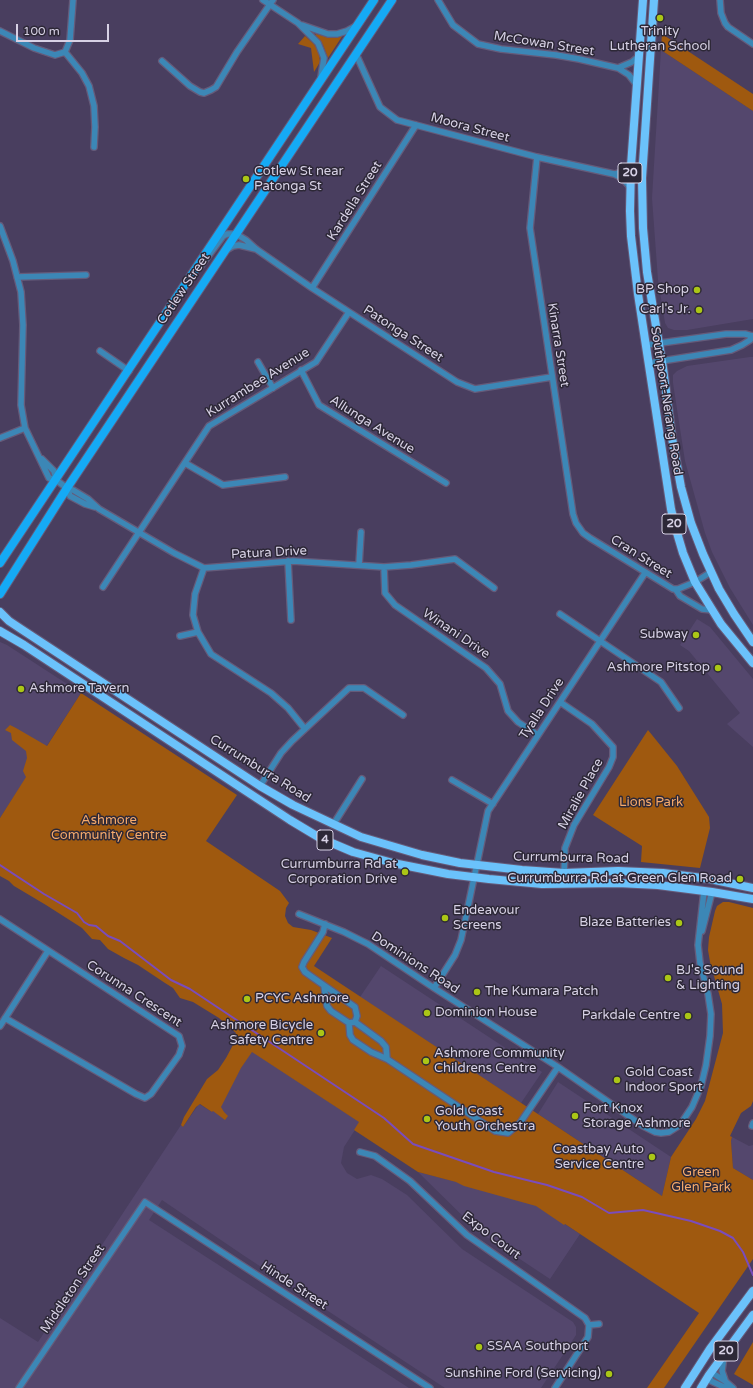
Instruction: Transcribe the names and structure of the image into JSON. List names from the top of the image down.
{
  "streets": {
    "main road": [
      "20",
      "Cotlew Street",
      "Southport-Nerang Road",
      "Currumburra Road",
      "4"
    ],
    "street": [
      "McCowan Street",
      "Moora Street",
      "Kardella Street",
      "Patonga Street",
      "Kinarra Street",
      "Kurrambee Avenue",
      "Allunga Avenue",
      "Patura Drive",
      "Cran Street",
      "Winani Drive",
      "Tyalla Drive",
      "Miralie Place",
      "Dominions Road",
      "Corunna Crescent",
      "Expo Court",
      "Hinde Street",
      "Middleton Street"
    ]
  },
  "crossings": [
    ["McCowan Street", "Southport-Nerang Road"],
    ["Moora Street", "Kardella Street"],
    ["Moora Street", "Cotlew Street"],
    ["Moora Street", "Kinarra Street"],
    ["Moora Street", "Southport-Nerang Road"],
    ["Kardella Street", "Patonga Street"],
    ["Cotlew Street", "Patonga Street"],
    ["Patonga Street", "Kinarra Street"],
    ["Patonga Street", "Kurrambee Avenue"],
    ["Kinarra Street", "Cran Street"],
    ["Kurrambee Avenue", "Allunga Avenue"],
    ["Southport-Nerang Road", "Cran Street"],
    ["Patura Drive", "Winani Drive"],
    ["Cran Street", "Tyalla Drive"],
    ["Winani Drive", "Tyalla Drive"],
    ["Tyalla Drive", "Currumburra Road"],
    ["Tyalla Drive", "Miralie Place"],
    ["Tyalla Drive", "Dominions Road"],
    ["Currumburra Road", "Miralie Place"],
    ["Currumburra Road", "Dominions Road"],
    ["Hinde Street", "Middleton Street"]
  ],
  "parks": ["Lions Park", "Ashmore Community Centre", "Green Glen Park"],
  "places": [
    "Trinity Lutheran School",
    "Cotlew St near Patonga St",
    "BP Shop",
    "Carl's Jr.",
    "Subway",
    "Ashmore Pitstop",
    "Ashmore Tavern",
    "Currumburra Rd at Corporation Drive",
    "Currumburra Rd at Green Glen Road",
    "Endeavour Screens",
    "Blaze Batteries",
    "BJ's Sound & Lighting",
    "The Kumara Patch",
    "PCYC Ashmore",
    "Dominion House",
    "Parkdale Centre",
    "Ashmore Bicycle Safety Centre",
    "Ashmore Community Childrens Centre",
    "Gold Coast Indoor Sport",
    "Fort Knox Storage Ashmore",
    "Gold Coast Youth Orchestra",
    "Coastbay Auto Service Centre",
    "SSAA Southport",
    "Sunshine Ford (Servicing)"
  ],
  "scale_bar": "100 m"
}
